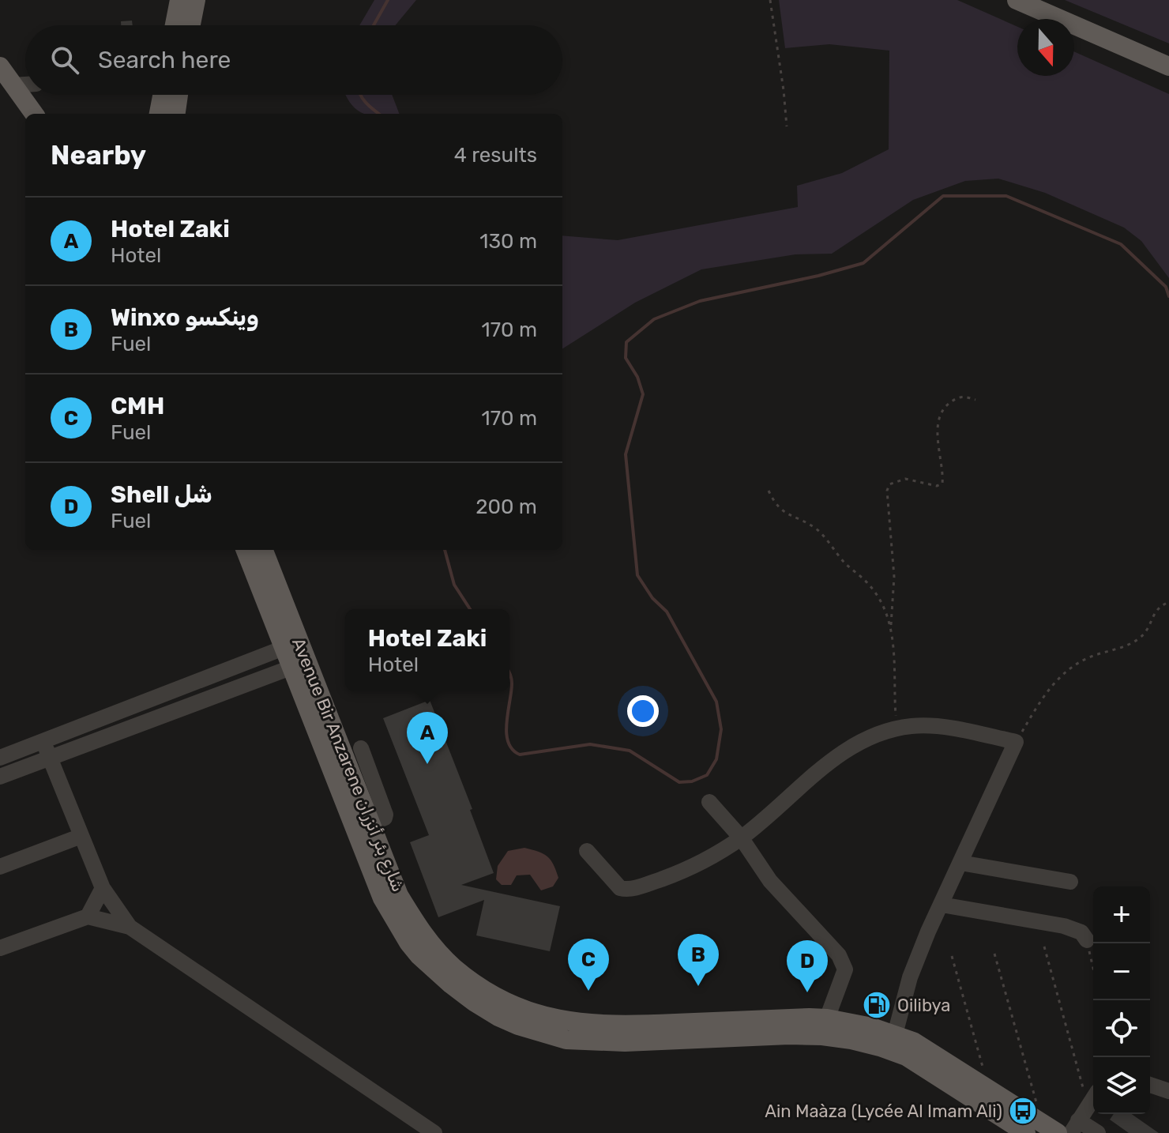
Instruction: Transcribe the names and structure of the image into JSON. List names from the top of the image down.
{
  "streets": {
    "main road": ["Avenue Bir Anzarene شارع بئر أنزران"]
  },
  "places": {
    "fuel station": ["Oilibya"],
    "bus stop": ["Ain Maàza (Lycée Al Imam Ali)"]
  },
  "north": "bottom",
  "page": {
    "search": "Search here",
    "heading": ["Nearby", "4 results"],
    "list": [
      {
        "mark": "A",
        "name": "Hotel Zaki",
        "note": "Hotel",
        "value": "130 m"
      },
      {
        "mark": "B",
        "name": "Winxo وينكسو",
        "note": "Fuel",
        "value": "170 m"
      },
      {
        "mark": "C",
        "name": "CMH",
        "note": "Fuel",
        "value": "170 m"
      },
      {
        "mark": "D",
        "name": "Shell شل",
        "note": "Fuel",
        "value": "200 m"
      }
    ],
    "popup": ["Hotel Zaki", "Hotel"],
    "pins": [
      "A",
      "B",
      "C",
      "D"
    ],
    "map_buttons": ["+", "−"]
  }
}
